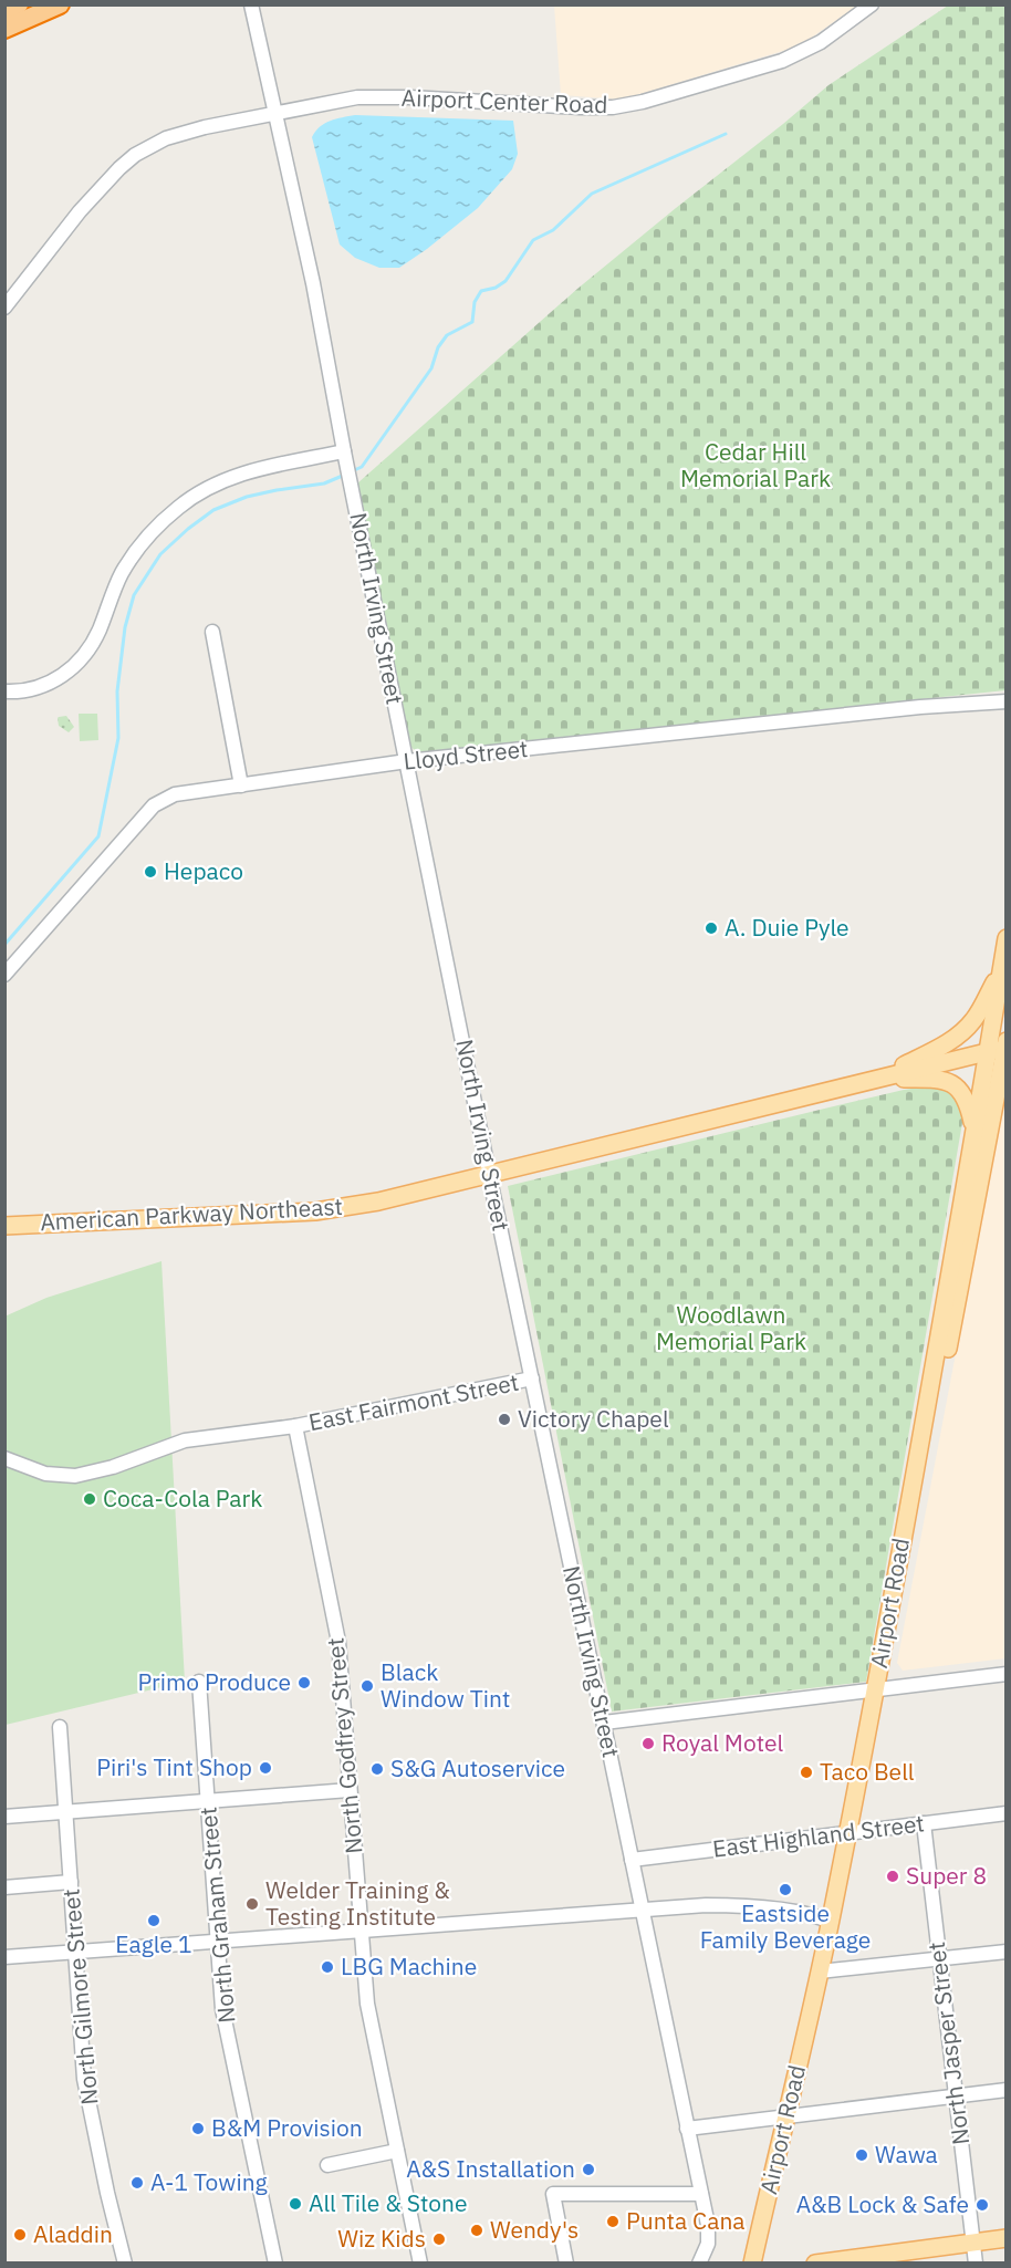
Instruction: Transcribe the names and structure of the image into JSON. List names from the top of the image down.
{
  "streets": {
    "main road": ["American Parkway Northeast", "Airport Road"],
    "street": [
      "Airport Center Road",
      "North Irving Street",
      "Lloyd Street",
      "East Fairmont Street",
      "North Godfrey Street",
      "East Highland Street",
      "North Graham Street",
      "North Gilmore Street",
      "North Jasper Street"
    ]
  },
  "crossings": [
    ["Airport Center Road", "North Irving Street"],
    ["North Irving Street", "Lloyd Street"],
    ["North Irving Street", "American Parkway Northeast"],
    ["North Irving Street", "East Fairmont Street"],
    ["North Irving Street", "East Highland Street"],
    ["East Fairmont Street", "North Godfrey Street"],
    ["Airport Road", "East Highland Street"],
    ["East Highland Street", "North Jasper Street"]
  ],
  "parks": ["Cedar Hill Memorial Park", "Woodlawn Memorial Park"],
  "places": [
    "Hepaco",
    "A. Duie Pyle",
    "Victory Chapel",
    "Coca-Cola Park",
    "Primo Produce",
    "Black Window Tint",
    "Royal Motel",
    "Piri's Tint Shop",
    "S&G Autoservice",
    "Taco Bell",
    "Super 8",
    "Eastside Family Beverage",
    "Welder Training & Testing Institute",
    "Eagle 1",
    "LBG Machine",
    "B&M Provision",
    "Wawa",
    "A&S Installation",
    "A-1 Towing",
    "All Tile & Stone",
    "A&B Lock & Safe",
    "Punta Cana",
    "Wendy's",
    "Aladdin",
    "Wiz Kids"
  ]
}
